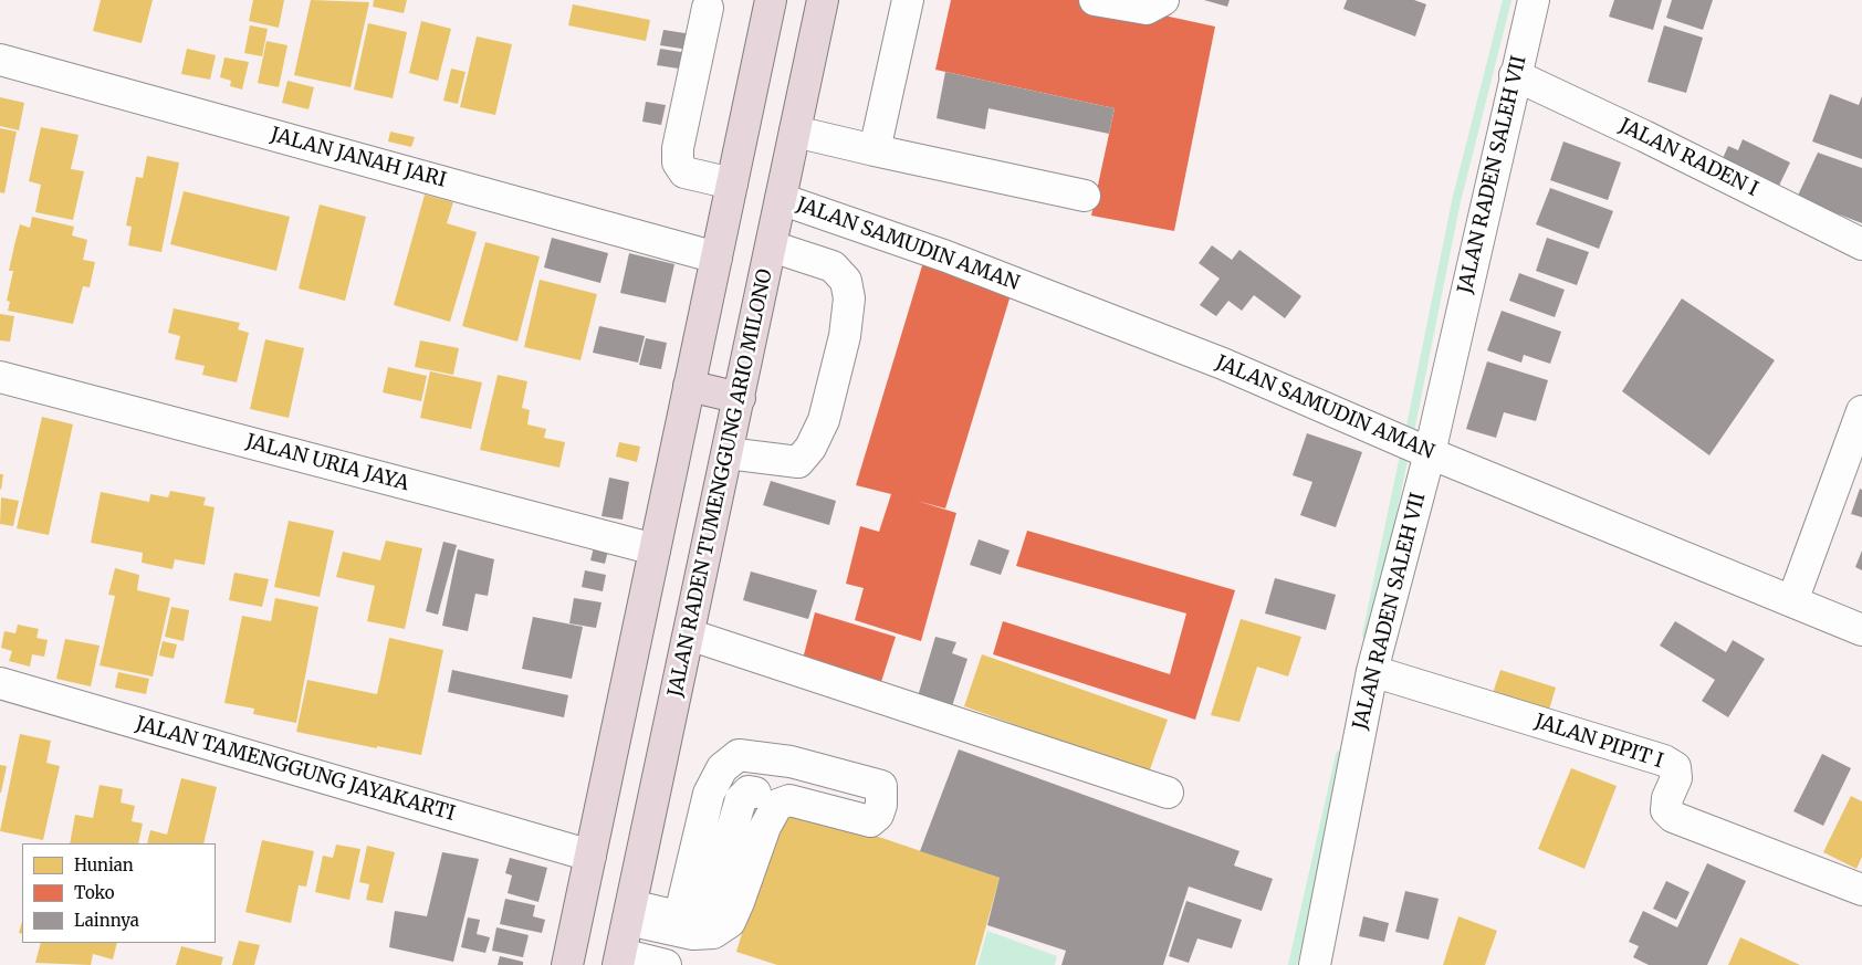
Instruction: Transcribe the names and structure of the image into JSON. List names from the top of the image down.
{
  "streets": {
    "highway": ["JALAN RADEN TUMENGGUNG ARIO MILONO"],
    "street": [
      "JALAN JANAH JARI",
      "JALAN RADEN I",
      "JALAN RADEN SALEH VII",
      "JALAN SAMUDIN AMAN",
      "JALAN URIA JAYA",
      "JALAN PIPIT I",
      "JALAN TAMENGGUNG JAYAKARTI"
    ]
  },
  "crossings": [
    ["JALAN RADEN I", "JALAN RADEN SALEH VII"],
    ["JALAN RADEN SALEH VII", "JALAN SAMUDIN AMAN"],
    ["JALAN RADEN SALEH VII", "JALAN PIPIT I"],
    ["JALAN SAMUDIN AMAN", "JALAN RADEN TUMENGGUNG ARIO MILONO"]
  ],
  "legend": ["Hunian", "Toko", "Lainnya"]
}
